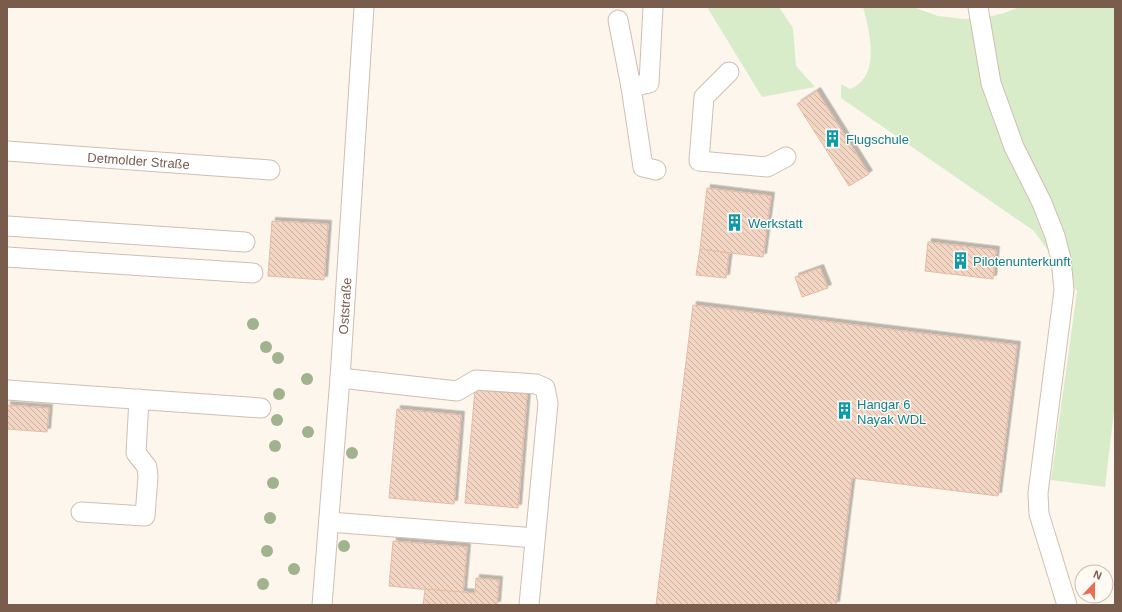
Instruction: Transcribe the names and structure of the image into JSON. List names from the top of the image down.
{
  "streets": {
    "lane": ["Detmolder Straße", "Oststraße"]
  },
  "places": {
    "building": [
      "Flugschule",
      "Werkstatt",
      "Pilotenunterkunft",
      "Hangar 6 Nayak WDL"
    ]
  },
  "north": "top"
}
